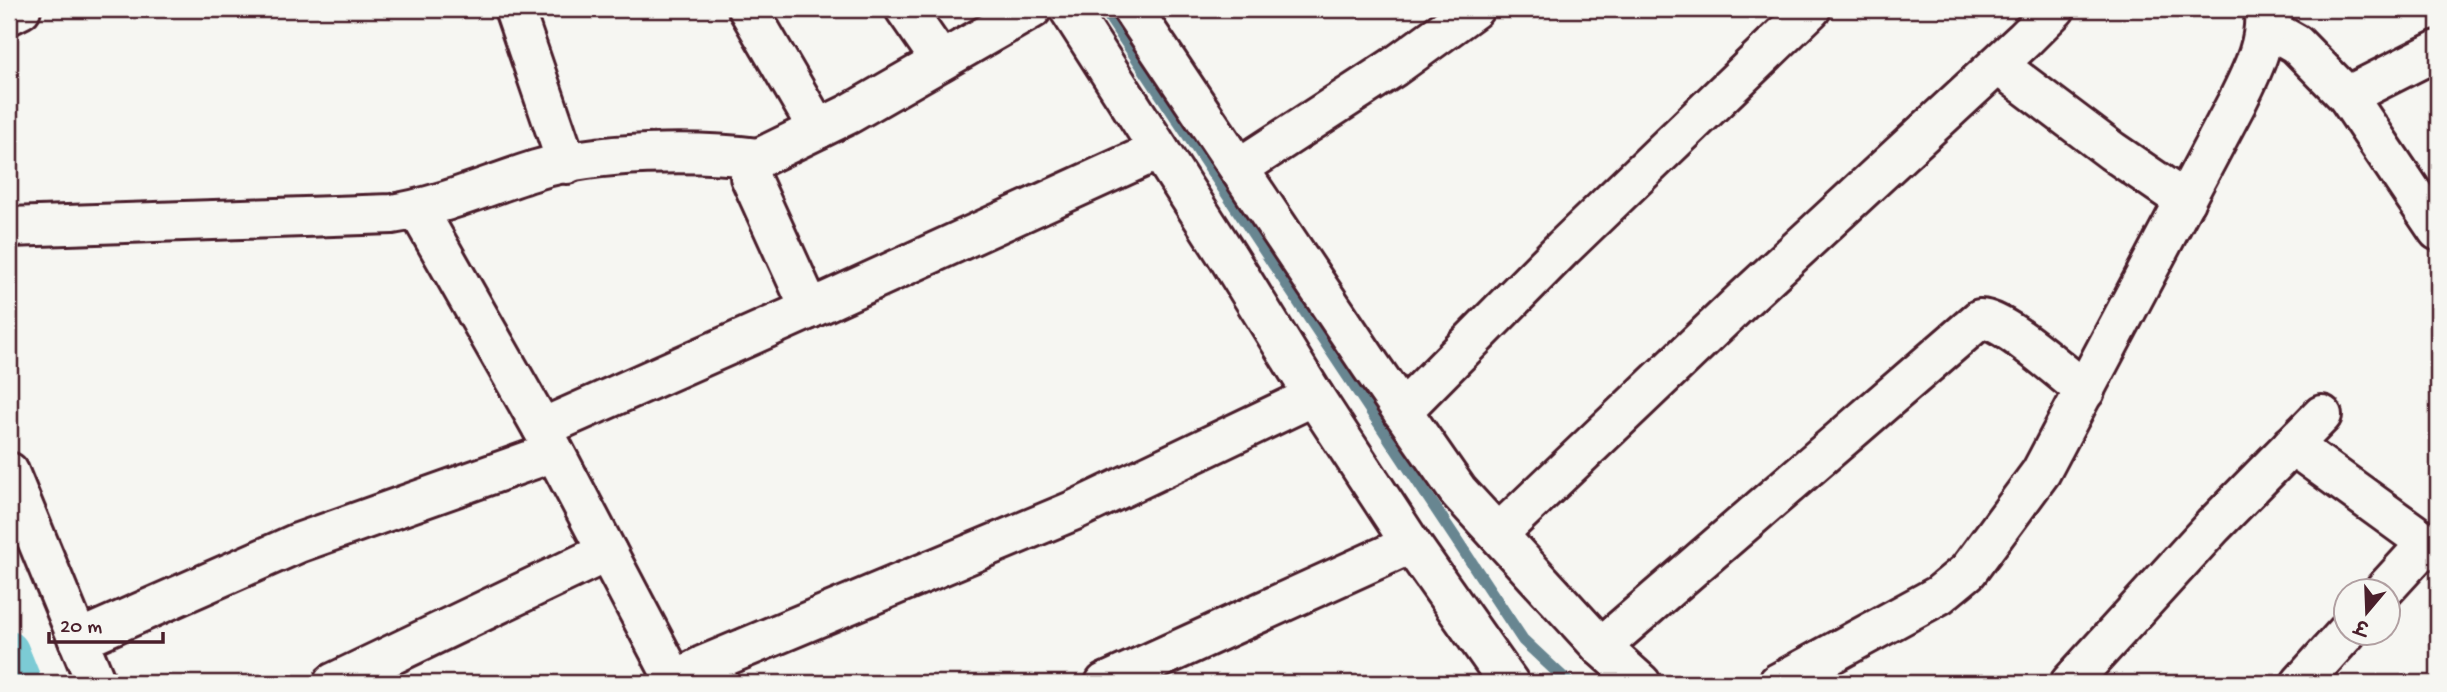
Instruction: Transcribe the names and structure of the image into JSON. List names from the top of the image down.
{
  "scale_bar": "20 m",
  "north": "bottom"
}
